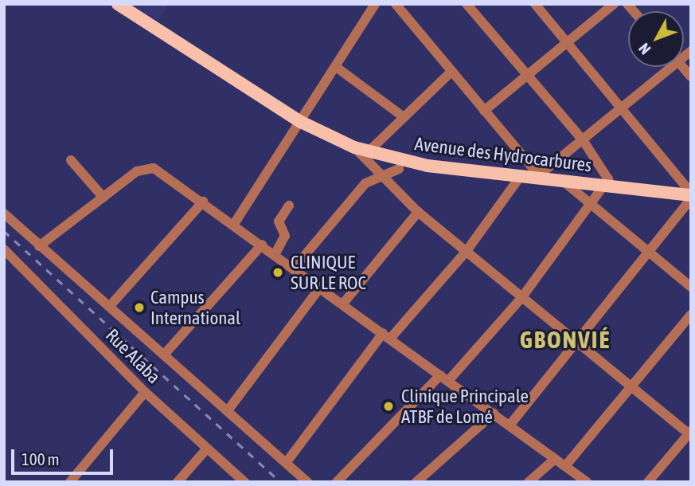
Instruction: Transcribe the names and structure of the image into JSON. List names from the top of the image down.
{
  "streets": {
    "main road": ["Avenue des Hydrocarbures"],
    "street": ["Rue Alaba"]
  },
  "districts": ["GBONVIÉ"],
  "places": ["CLINIQUE SUR LE ROC", "Campus International", "Clinique Principale ATBF de Lomé"],
  "scale_bar": "100 m",
  "north": "bottom left"
}
